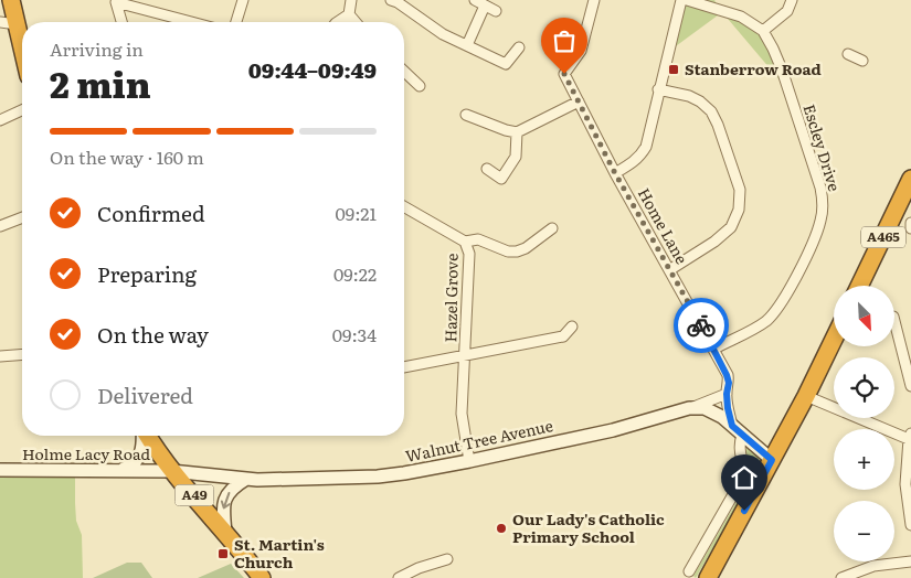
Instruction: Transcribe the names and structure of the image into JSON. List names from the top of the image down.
{
  "streets": {
    "highway": ["A465", "A49"],
    "street": [
      "Escley Drive",
      "Home Lane",
      "Hazel Grove",
      "Walnut Tree Avenue",
      "Holme Lacy Road"
    ]
  },
  "crossings": [
    ["Escley Drive", "Home Lane"],
    ["Home Lane", "Walnut Tree Avenue"],
    ["Hazel Grove", "Walnut Tree Avenue"],
    ["Walnut Tree Avenue", "Holme Lacy Road"],
    ["Walnut Tree Avenue", "A49"],
    ["Holme Lacy Road", "A49"]
  ],
  "places": {
    "transit": ["Stanberrow Road", "St. Martin's Church"],
    "other": ["Our Lady's Catholic Primary School"]
  },
  "north": "bottom right",
  "page": {
    "heading": ["2 min", "Arriving in", "09:44–09:49"],
    "bar": "On the way · 160 m",
    "list": [
      ["Confirmed", "09:21"],
      ["Preparing", "09:22"],
      ["On the way", "09:34"],
      "Delivered"
    ],
    "map_buttons": ["+", "−"]
  }
}
